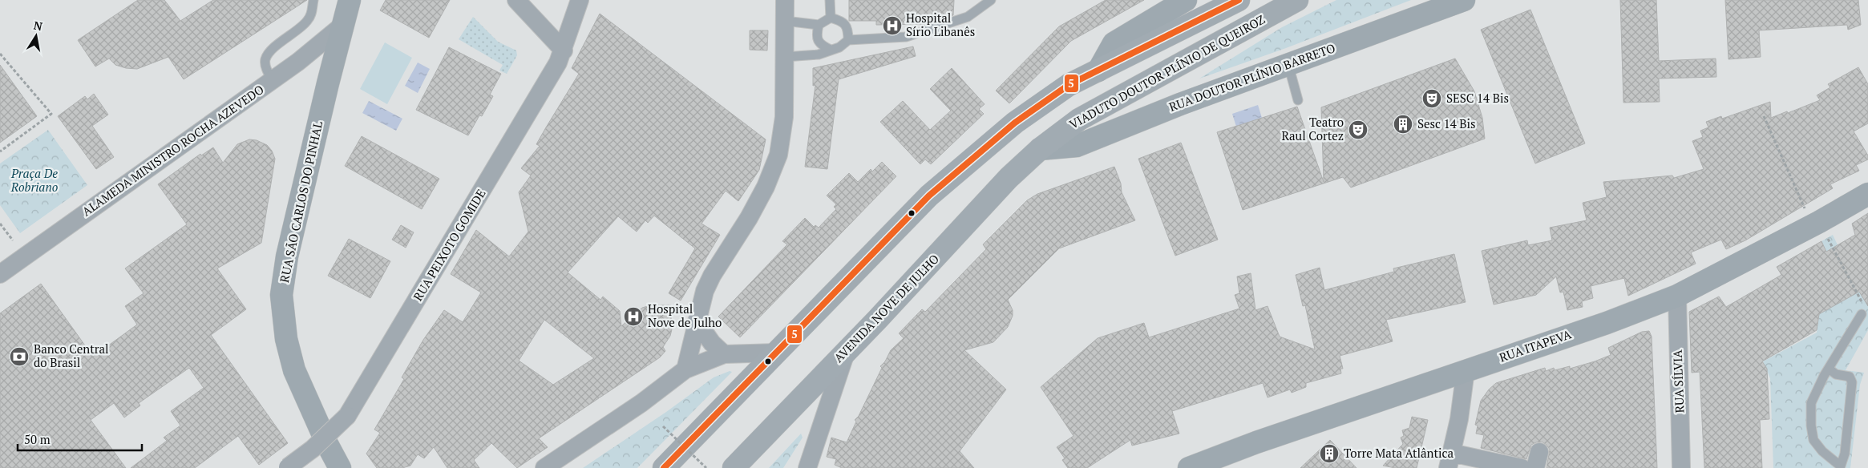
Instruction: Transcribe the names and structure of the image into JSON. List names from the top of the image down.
{
  "streets": {
    "main road": ["VIADUTO DOUTOR PLÍNIO DE QUEIROZ", "AVENIDA NOVE DE JULHO"],
    "street": [
      "RUA DOUTOR PLÍNIO BARRETO",
      "ALAMEDA MINISTRO ROCHA AZEVEDO",
      "RUA SÃO CARLOS DO PINHAL",
      "RUA PEIXOTO GOMIDE",
      "RUA ITAPEVA",
      "RUA SÍLVIA"
    ]
  },
  "crossings": [
    ["VIADUTO DOUTOR PLÍNIO DE QUEIROZ", "RUA DOUTOR PLÍNIO BARRETO"],
    ["VIADUTO DOUTOR PLÍNIO DE QUEIROZ", "AVENIDA NOVE DE JULHO"],
    ["RUA DOUTOR PLÍNIO BARRETO", "AVENIDA NOVE DE JULHO"],
    ["ALAMEDA MINISTRO ROCHA AZEVEDO", "RUA SÃO CARLOS DO PINHAL"],
    ["RUA ITAPEVA", "RUA SÍLVIA"]
  ],
  "parks": ["Praça De Robriano"],
  "places": {
    "hospital": ["Hospital Sírio Libanês", "Hospital Nove de Julho"],
    "theatre": ["SESC 14 Bis", "Teatro Raul Cortez"],
    "building": ["Sesc 14 Bis", "Torre Mata Atlântica"],
    "bank": ["Banco Central do Brasil"]
  },
  "lines": ["transit line 5"],
  "scale_bar": "50 m",
  "north": "top"
}
